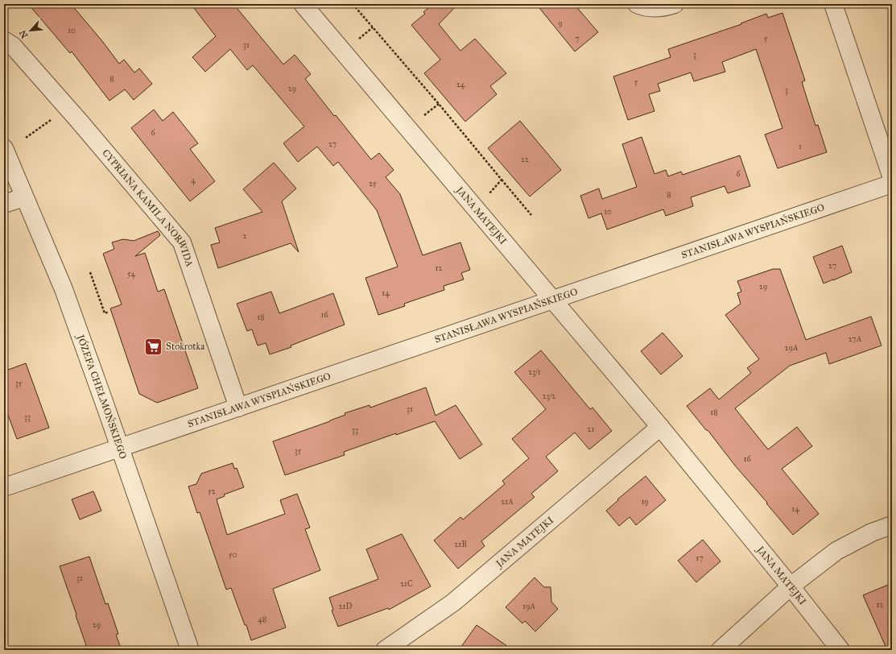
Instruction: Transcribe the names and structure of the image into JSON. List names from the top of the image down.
{
  "streets": {
    "street": [
      "CYPRIANA KAMILA NORWIDA",
      "JANA MATEJKI",
      "STANISŁAWA WYSPIAŃSKIEGO",
      "JÓZEFA CHEŁMOŃSKIEGO"
    ]
  },
  "crossings": [
    ["CYPRIANA KAMILA NORWIDA", "STANISŁAWA WYSPIAŃSKIEGO"],
    ["JANA MATEJKI", "STANISŁAWA WYSPIAŃSKIEGO"],
    ["STANISŁAWA WYSPIAŃSKIEGO", "JÓZEFA CHEŁMOŃSKIEGO"]
  ],
  "places": {
    "supermarket": ["Stokrotka"]
  },
  "house_numbers": [
    "9",
    "10",
    "7",
    "5",
    "31",
    "3",
    "8",
    "5",
    "24",
    "29",
    "3",
    "6",
    "27",
    "1",
    "22",
    "6",
    "4",
    "25",
    "8",
    "10",
    "2",
    "27",
    "12",
    "54",
    "29",
    "14",
    "16",
    "18",
    "27A",
    "29A",
    "23/1",
    "35",
    "23/2",
    "31",
    "18",
    "33",
    "21",
    "33",
    "35",
    "16",
    "52",
    "21A",
    "19",
    "14",
    "21B",
    "50",
    "17",
    "31",
    "21C",
    "12",
    "21D",
    "19A",
    "48",
    "29"
  ],
  "north": "bottom left"
}
